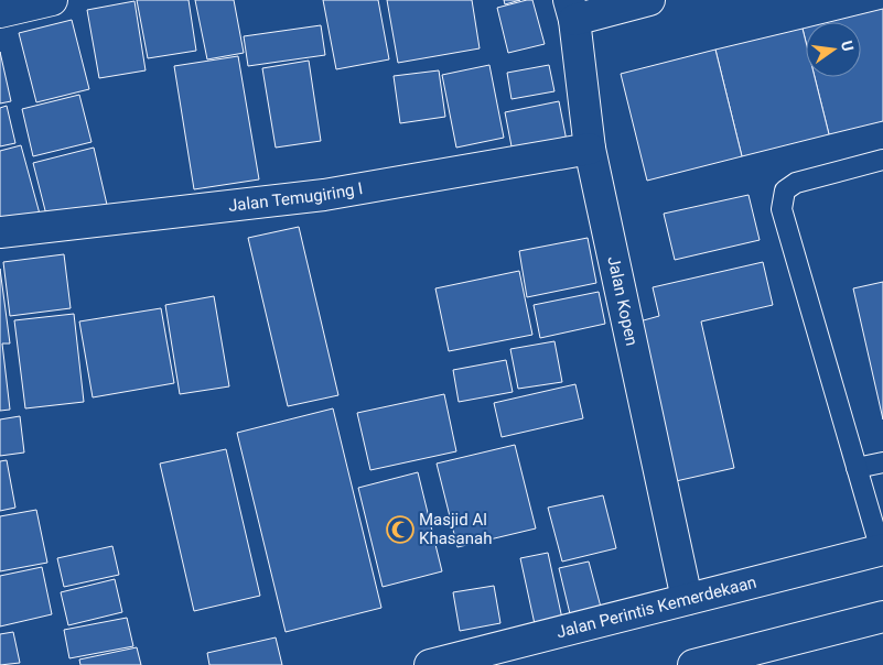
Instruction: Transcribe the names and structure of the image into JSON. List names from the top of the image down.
{
  "streets": {
    "main road": ["Jalan Temugiring I", "Jalan Kopen", "Jalan Perintis Kemerdekaan"]
  },
  "crossings": [
    ["Jalan Temugiring I", "Jalan Kopen"],
    ["Jalan Kopen", "Jalan Perintis Kemerdekaan"]
  ],
  "places": {
    "mosque": ["Masjid Al Khasanah"]
  },
  "north": "right"
}
